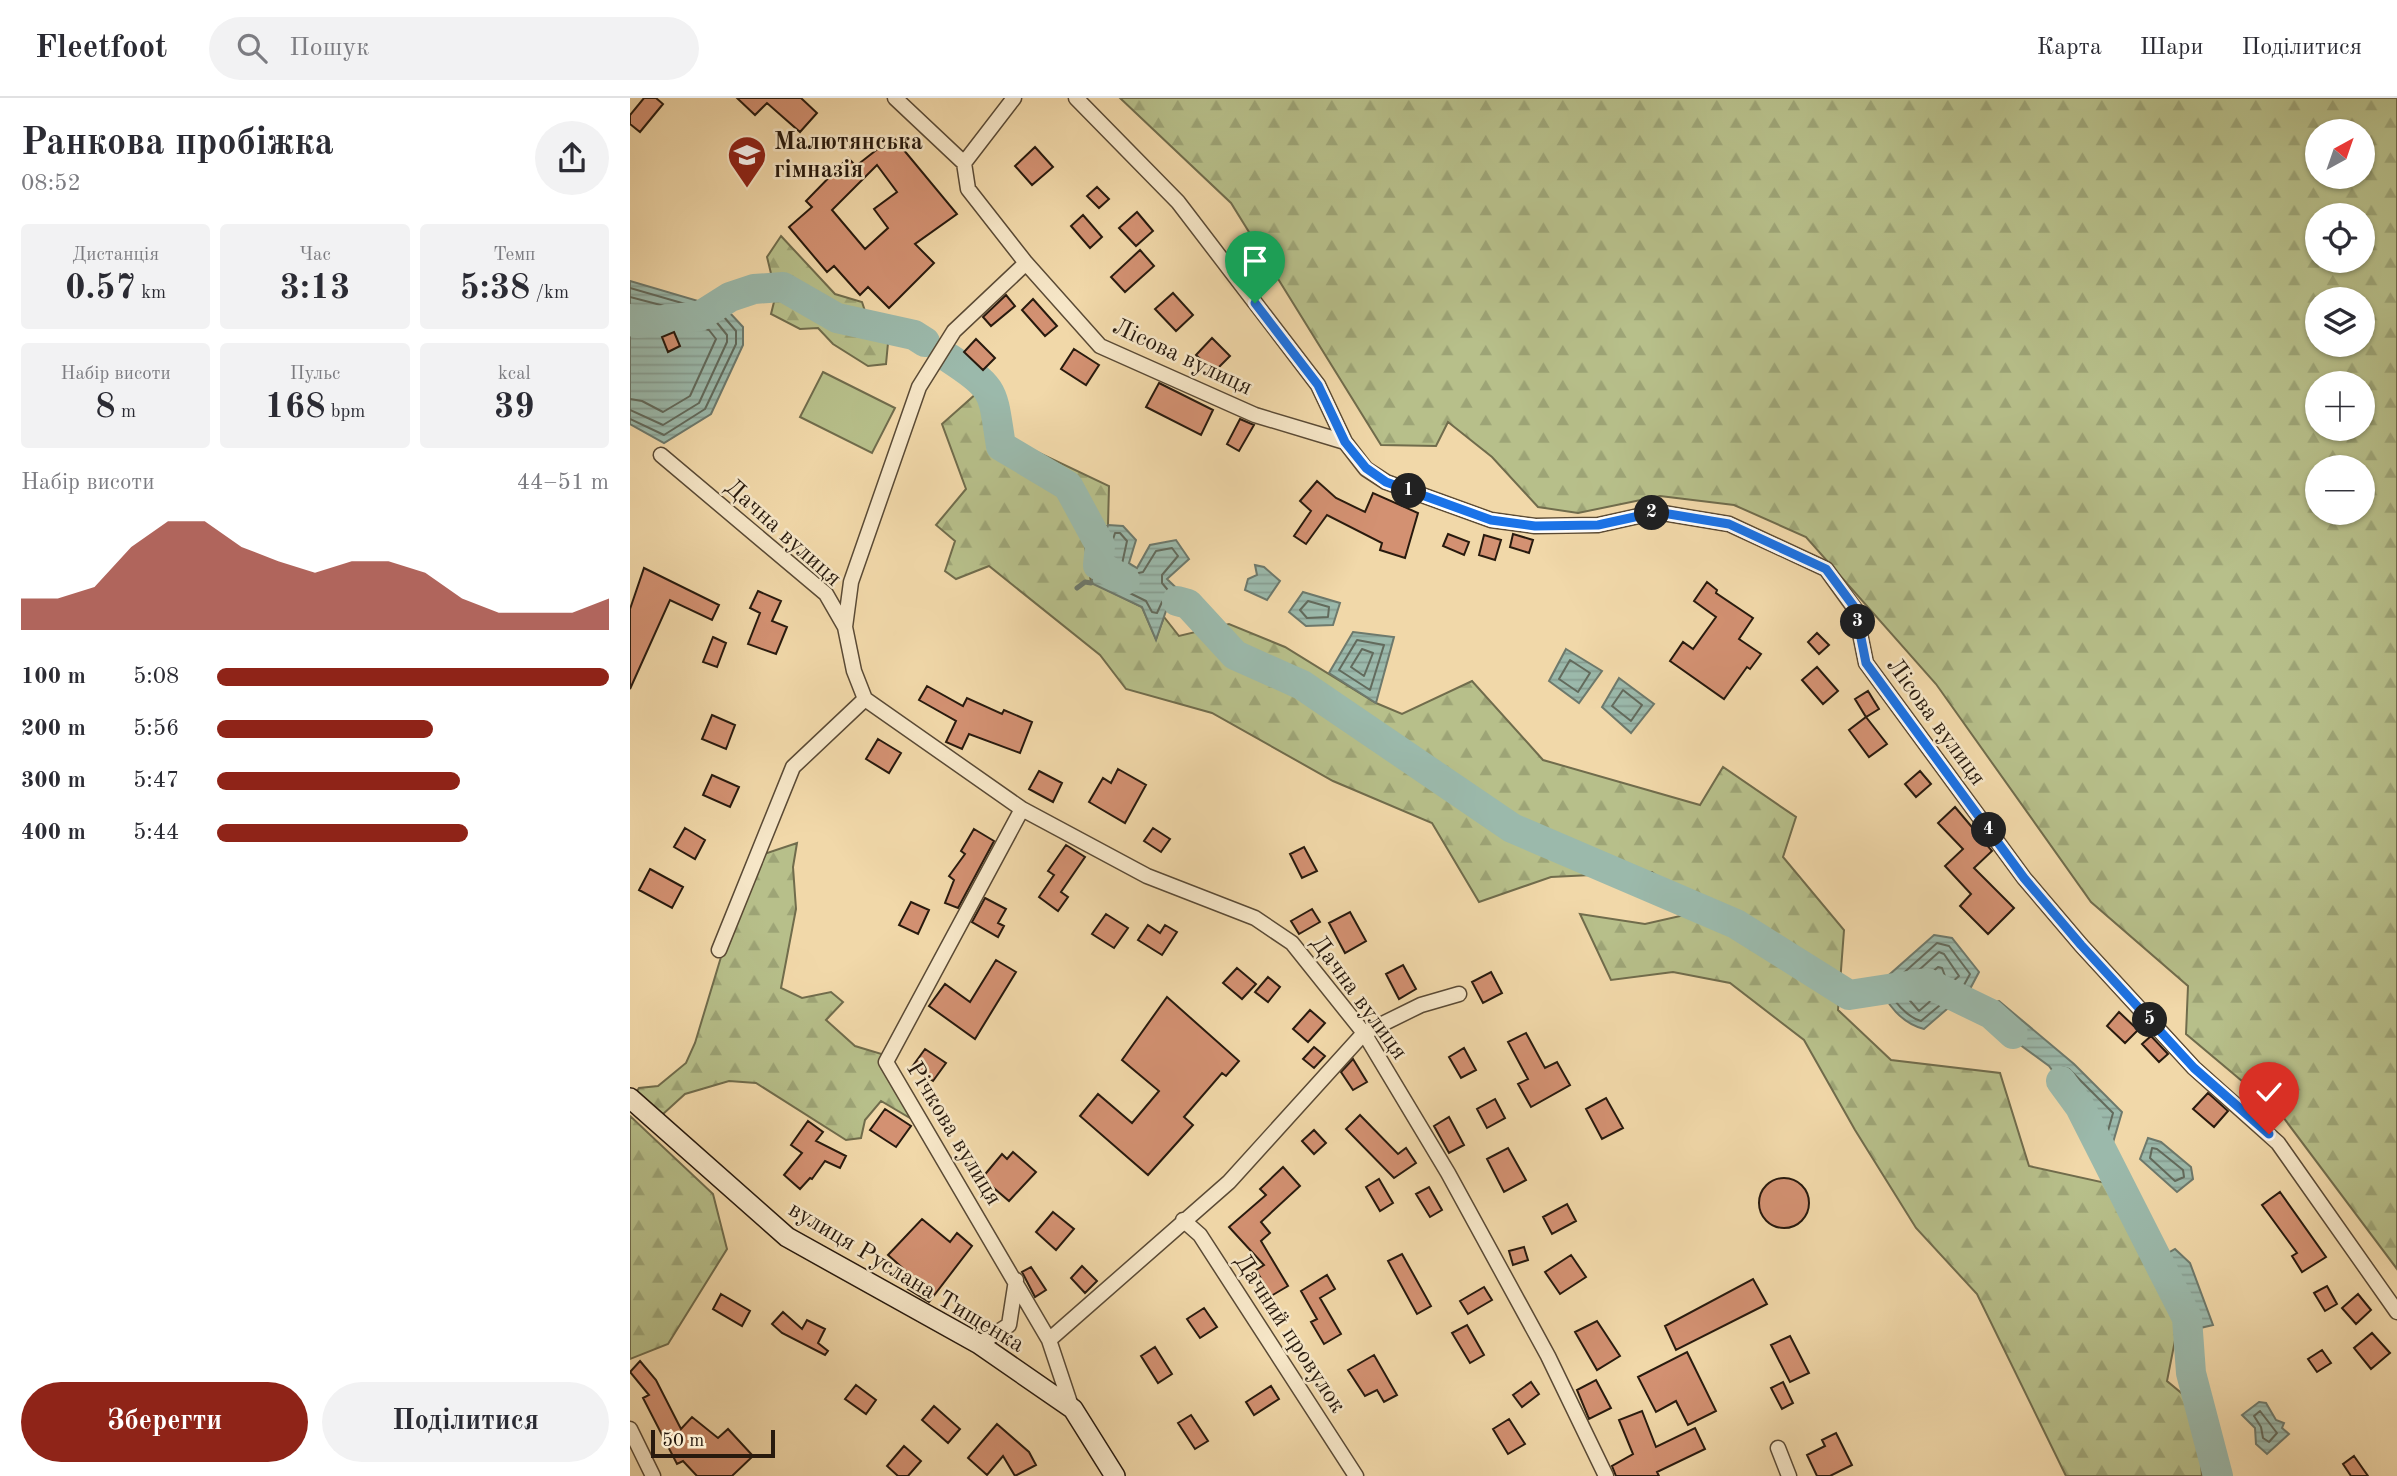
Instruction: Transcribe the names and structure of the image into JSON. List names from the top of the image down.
{
  "streets": {
    "street": [
      "Лісова вулиця",
      "Дачна вулиця",
      "Річкова вулиця",
      "вулиця Руслана Тищенка",
      "Дачний провулок"
    ]
  },
  "crossings": [
    ["Дачна вулиця", "Річкова вулиця"],
    ["Річкова вулиця", "вулиця Руслана Тищенка"]
  ],
  "places": {
    "school or university": ["Малютянська гімназія"]
  },
  "scale_bar": "50 m",
  "north": "top right",
  "page": {
    "header": "Fleetfoot",
    "search": "Пошук",
    "nav": ["Карта", "Шари", "Поділитися"],
    "heading": ["Ранкова пробіжка", "08:52"],
    "map_buttons": ["+", "−"],
    "stats": [
      ["Дистанція", "0.57 km"],
      ["Час", "3:13"],
      ["Темп", "5:38 /km"],
      ["Набір висоти", "8 m"],
      ["Пульс", "168 bpm"],
      ["kcal", "39"]
    ],
    "chart": ["Набір висоти", "44–51 m"],
    "pins": [
      "1",
      "2",
      "3",
      "4",
      "5"
    ],
    "list": [
      {
        "name": "100 m",
        "note": "5:08"
      },
      {
        "name": "200 m",
        "note": "5:56"
      },
      {
        "name": "300 m",
        "note": "5:47"
      },
      {
        "name": "400 m",
        "note": "5:44"
      }
    ],
    "buttons": ["Зберегти", "Поділитися"],
    "scale": "50 m"
  }
}
